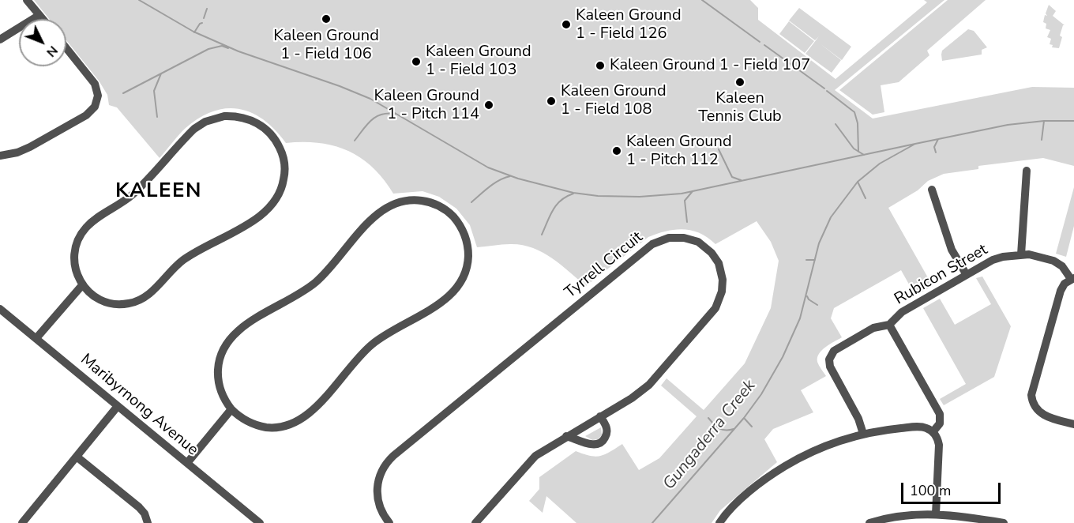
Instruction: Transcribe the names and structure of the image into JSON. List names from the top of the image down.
{
  "streets": {
    "street": ["Tyrrell Circuit", "Rubicon Street", "Maribyrnong Avenue"]
  },
  "districts": ["KALEEN"],
  "water": ["Gungaderra Creek"],
  "places": [
    "Kaleen Ground 1 - Field 106",
    "Kaleen Ground 1 - Field 126",
    "Kaleen Ground 1 - Field 103",
    "Kaleen Ground 1 - Field 107",
    "Kaleen Tennis Club",
    "Kaleen Ground 1 - Field 108",
    "Kaleen Ground 1 - Pitch 114",
    "Kaleen Ground 1 - Pitch 112"
  ],
  "scale_bar": "100 m",
  "north": "bottom right"
}
